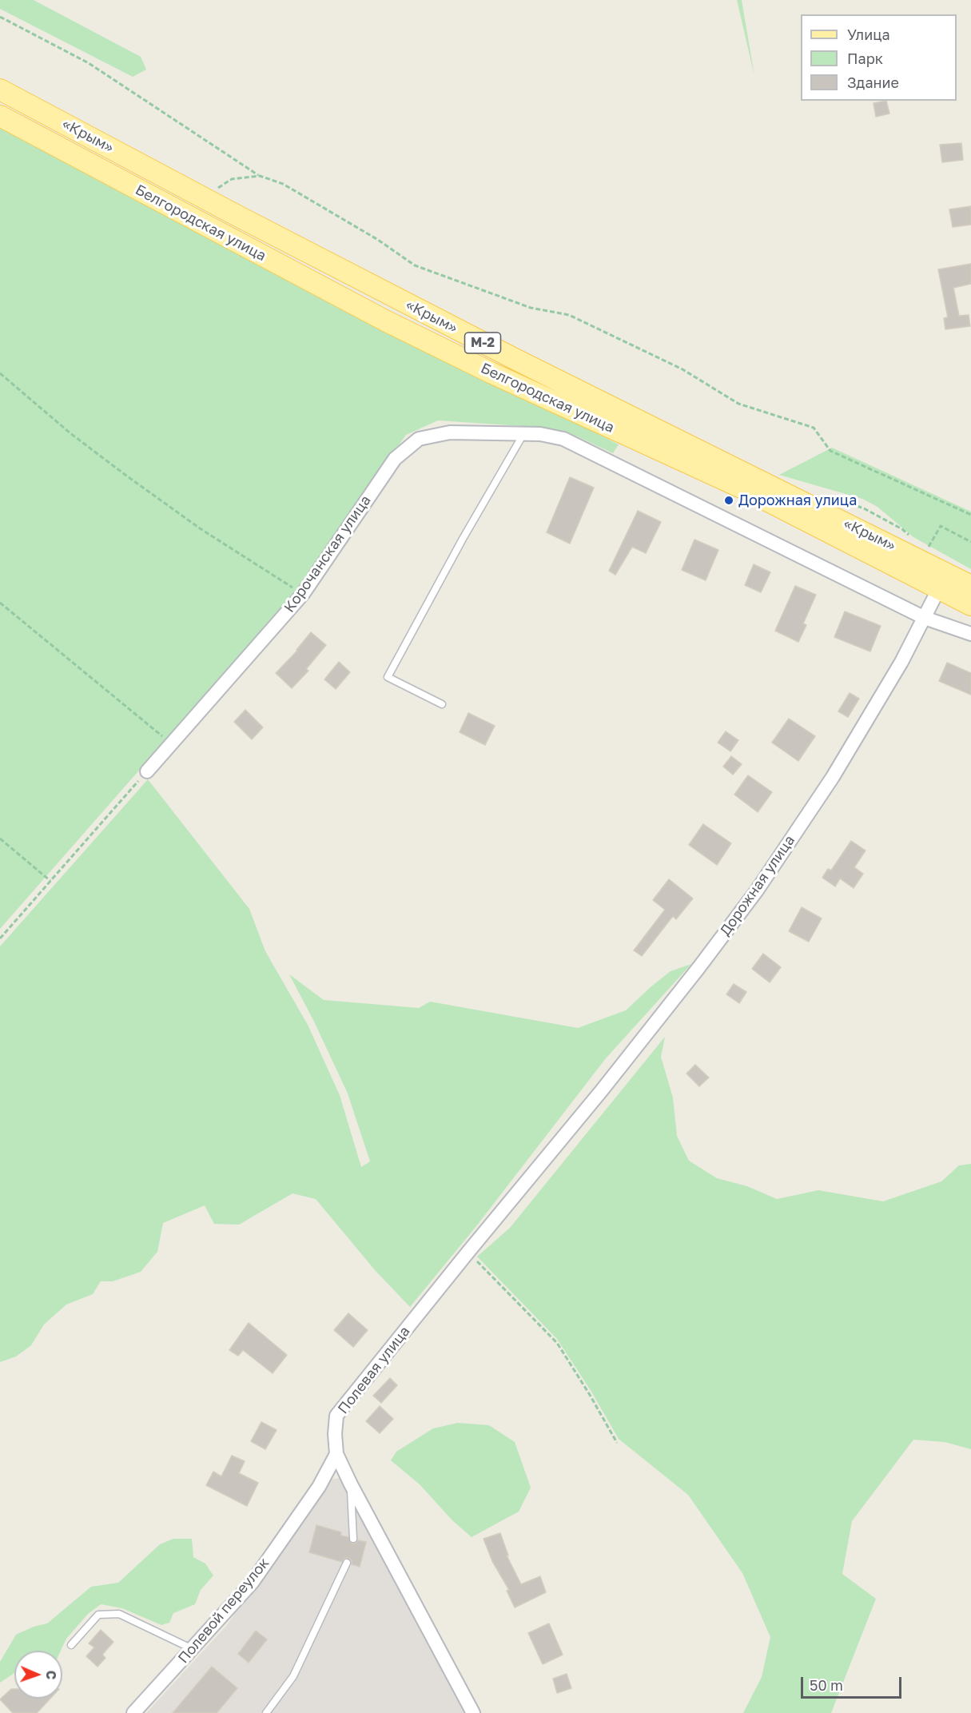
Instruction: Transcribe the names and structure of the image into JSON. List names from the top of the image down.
{
  "streets": {
    "main road": ["«Крым»", "Белгородская улица", "М-2"],
    "street": [
      "Корочанская улица",
      "Дорожная улица",
      "Полевая улица",
      "Полевой переулок"
    ]
  },
  "crossings": [
    ["Белгородская улица", "Дорожная улица"],
    ["Дорожная улица", "Полевая улица"],
    ["Полевая улица", "Полевой переулок"]
  ],
  "places": ["Дорожная улица"],
  "legend": ["Улица", "Парк", "Здание"],
  "scale_bar": "50 m",
  "north": "right"
}
